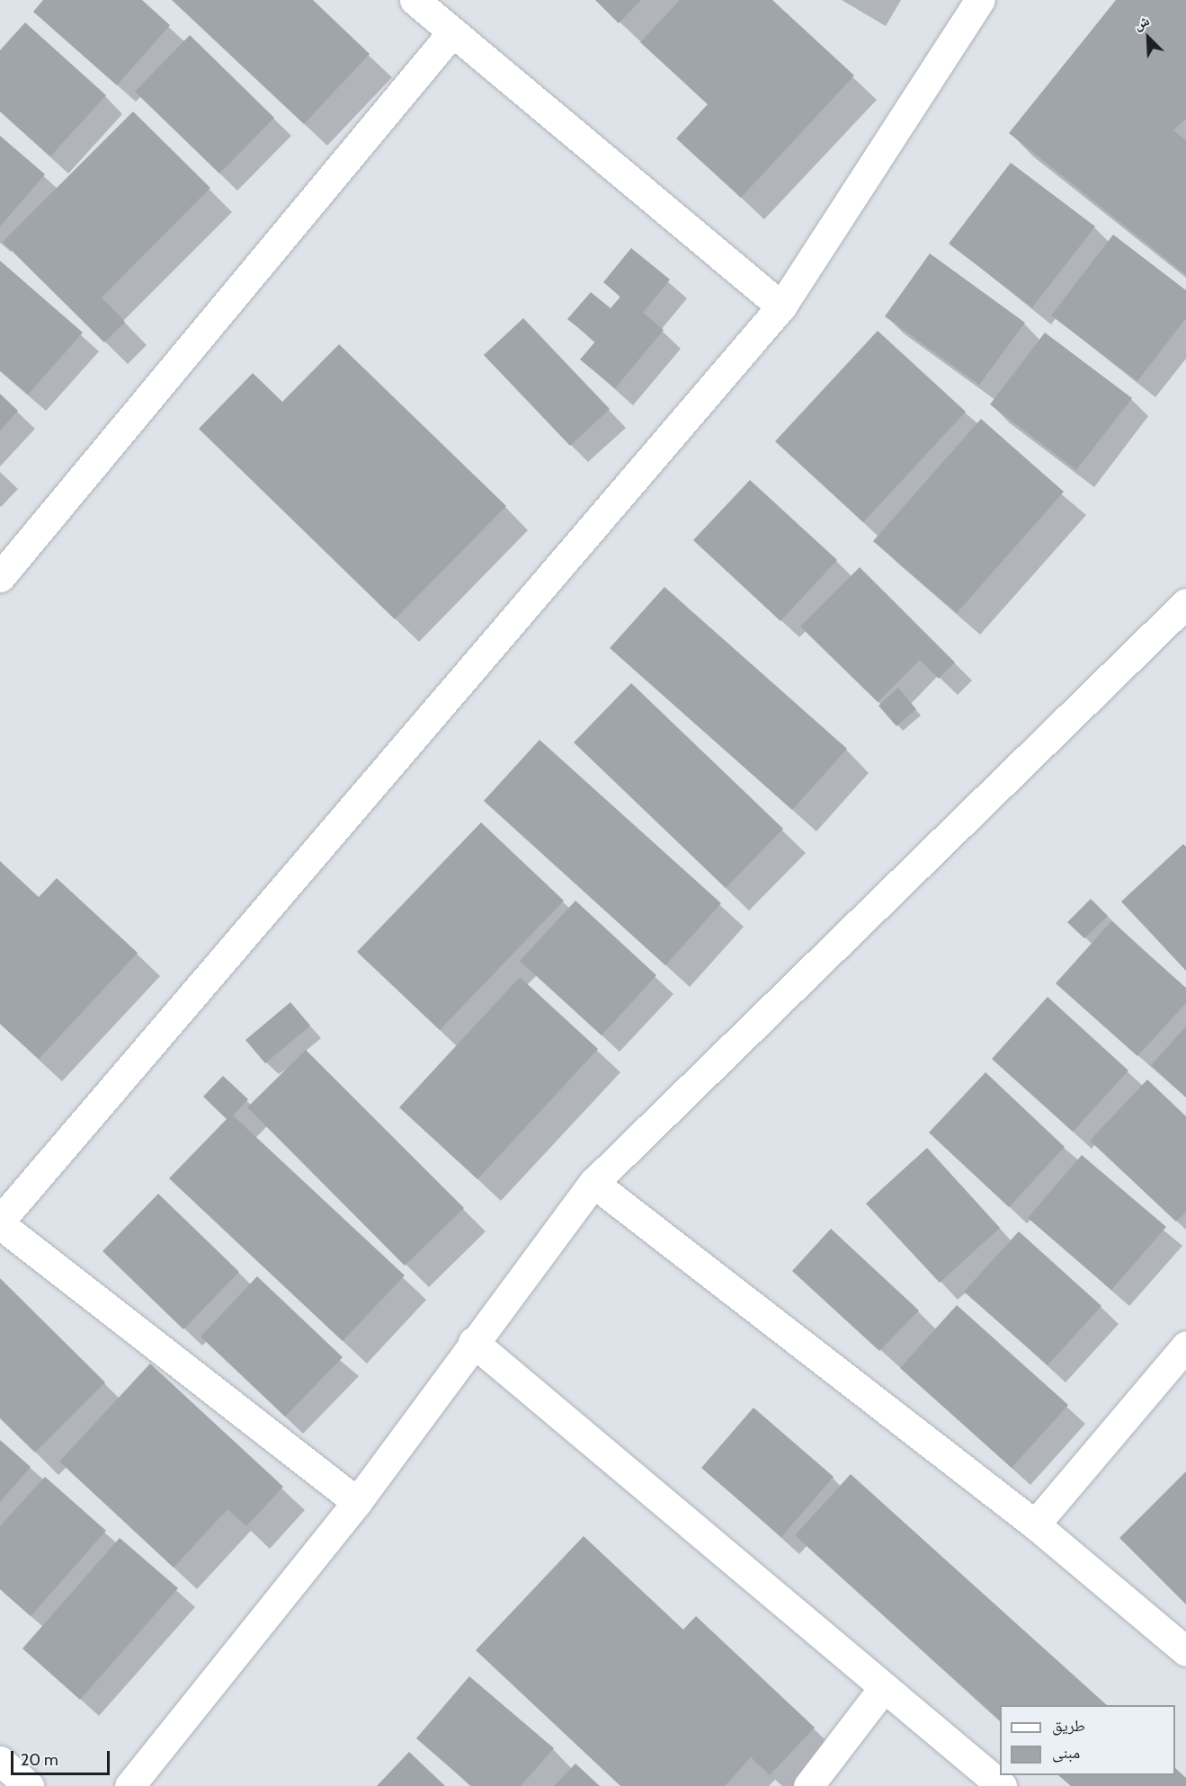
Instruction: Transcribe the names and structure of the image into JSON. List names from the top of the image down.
{
  "legend": ["طريق", "مبنى"],
  "scale_bar": "20 m",
  "north": "top left"
}
